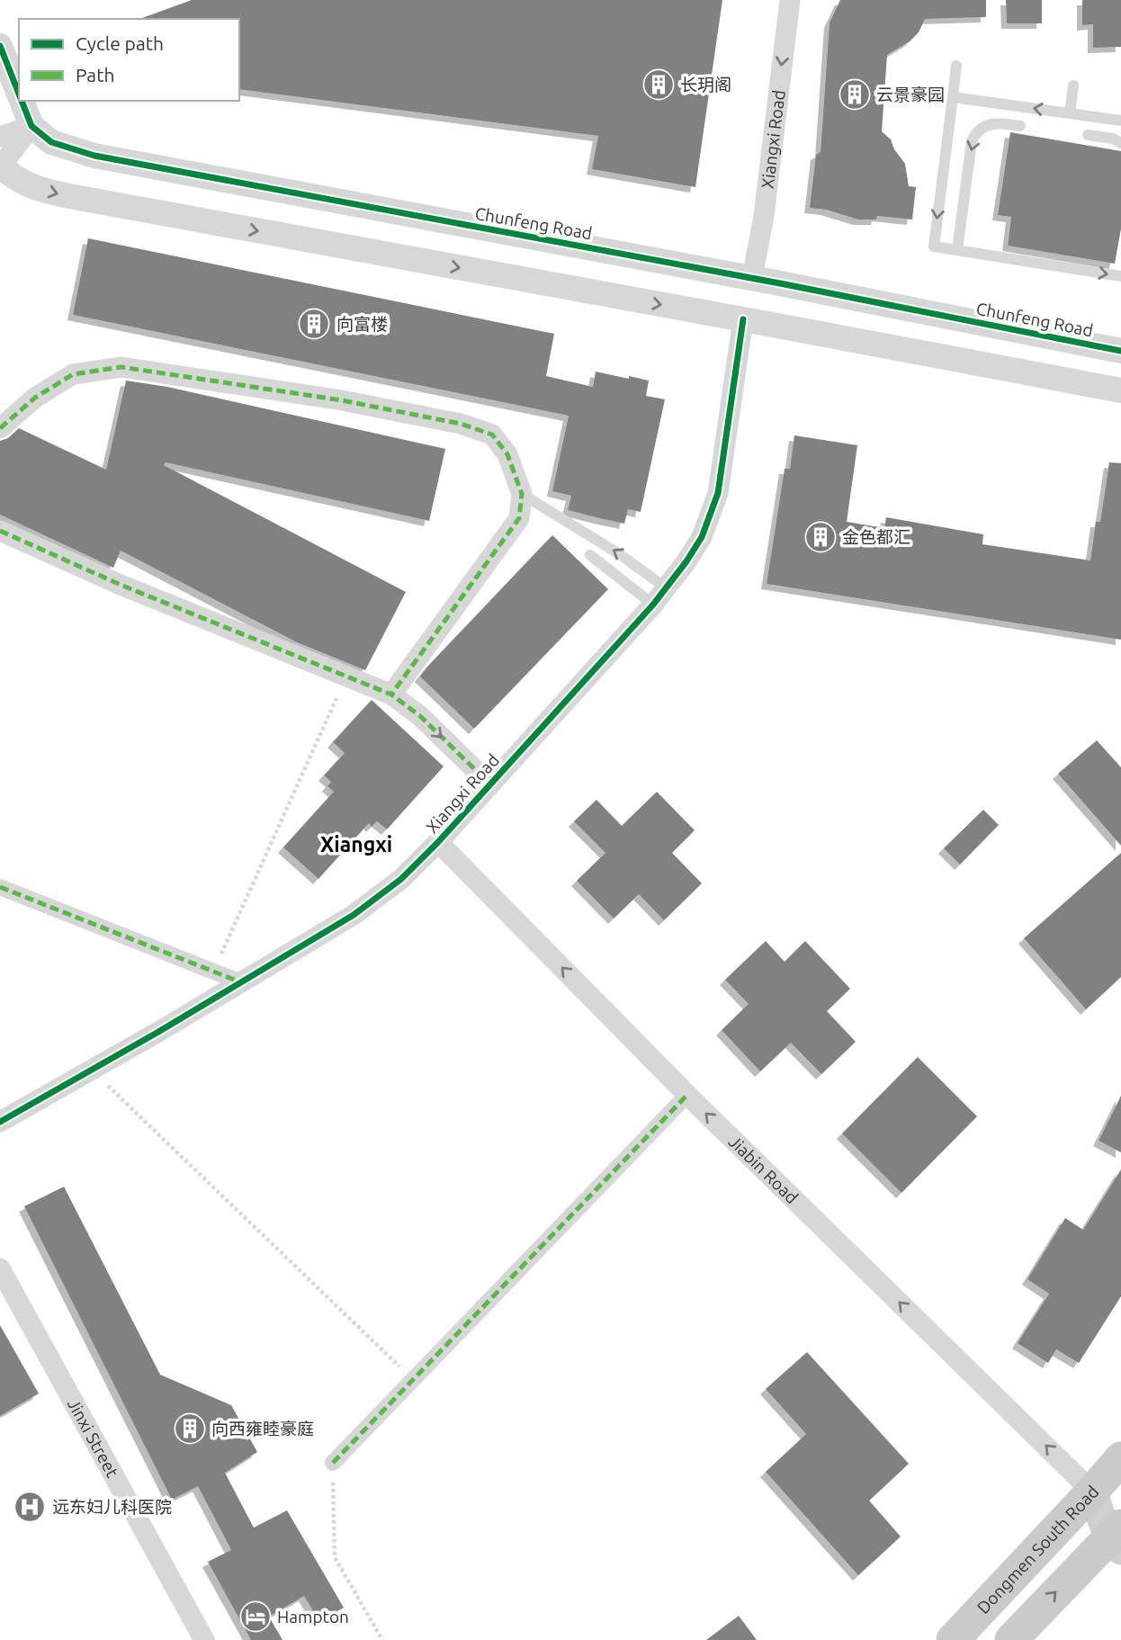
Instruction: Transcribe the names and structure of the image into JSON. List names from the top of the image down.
{
  "streets": {
    "main road": ["Jiabin Road", "Dongmen South Road"],
    "street": ["Xiangxi Road", "Chunfeng Road", "Jinxi Street"]
  },
  "crossings": [
    ["Xiangxi Road", "Chunfeng Road"],
    ["Xiangxi Road", "Jiabin Road"],
    ["Jiabin Road", "Dongmen South Road"]
  ],
  "one_way": ["Jiabin Road"],
  "districts": ["Xiangxi"],
  "places": {
    "building": [
      "长玥阁",
      "云景豪园",
      "向富楼",
      "金色都汇",
      "向西雍睦豪庭"
    ],
    "hospital": ["远东妇儿科医院"],
    "hotel": ["Hampton"]
  },
  "legend": ["Cycle path", "Path"]
}
